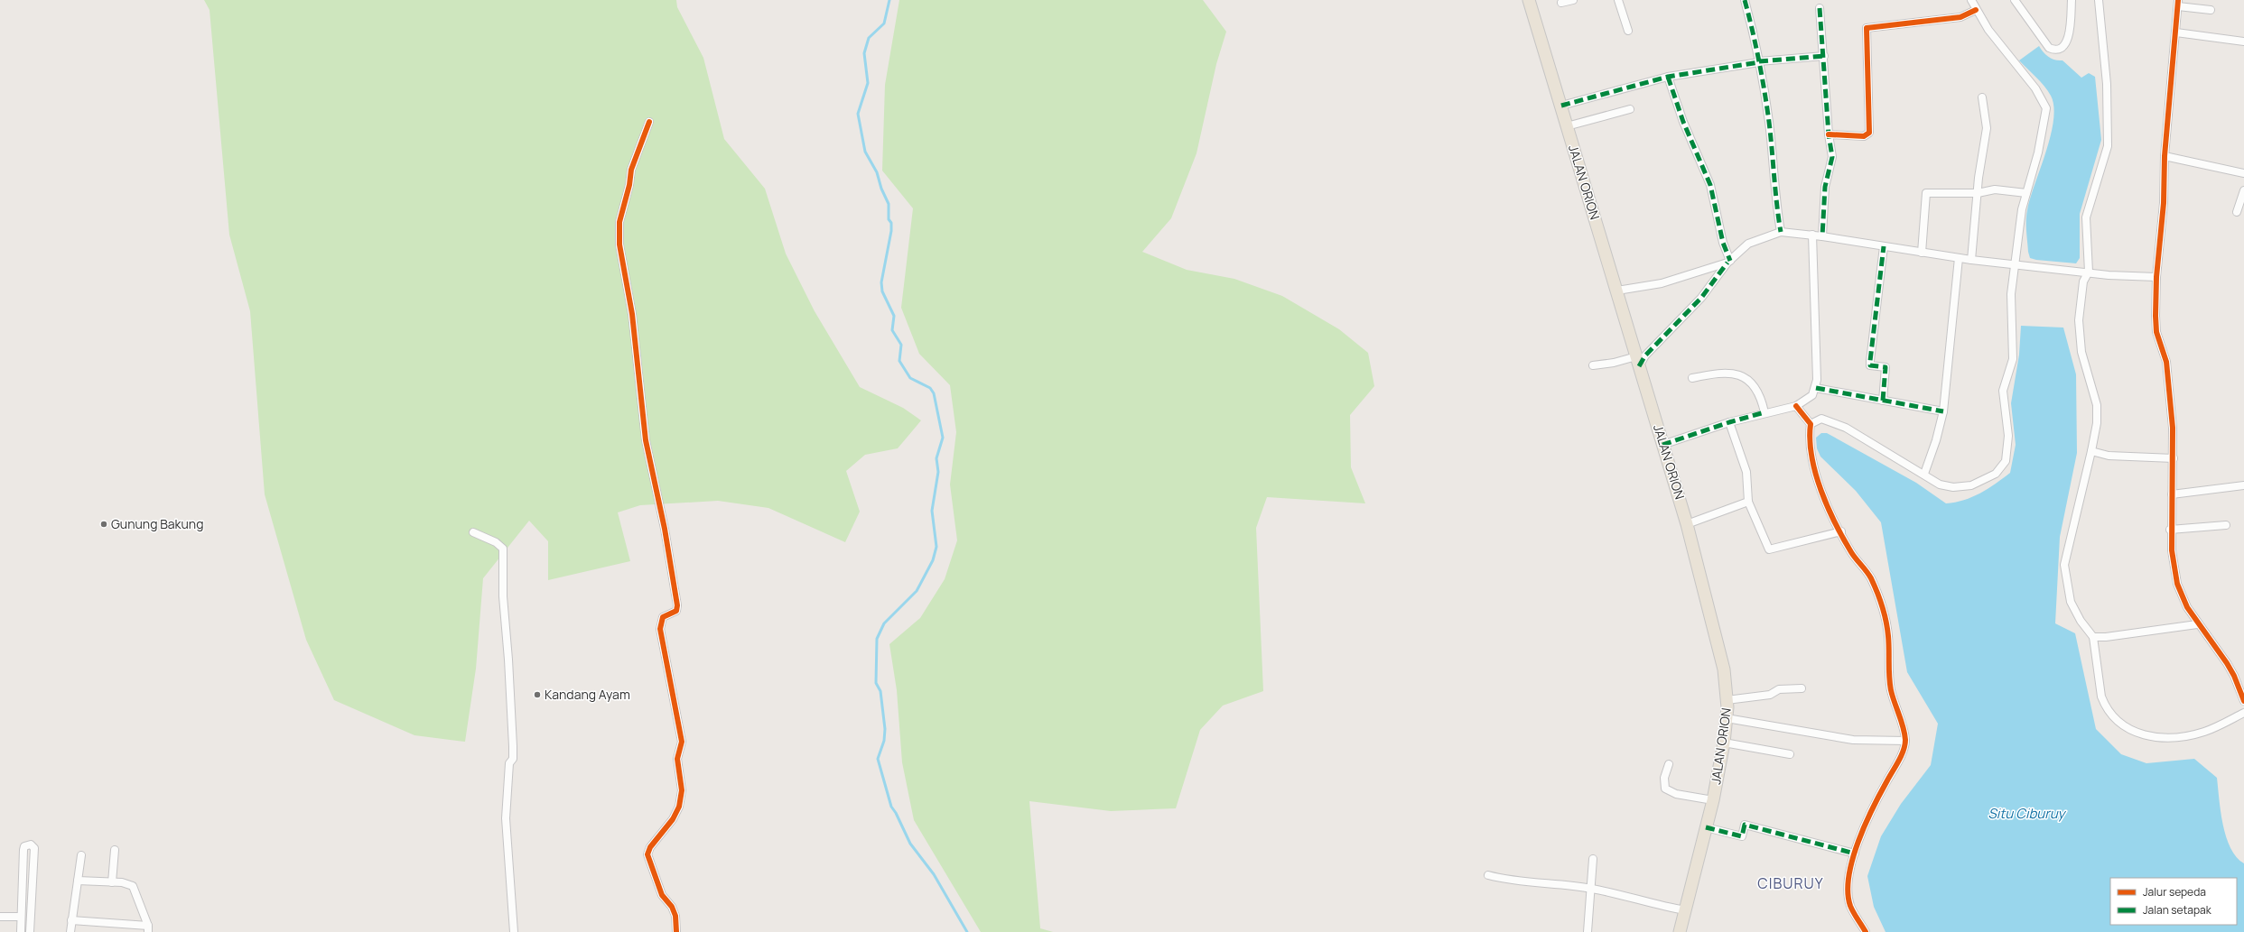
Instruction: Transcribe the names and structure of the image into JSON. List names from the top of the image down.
{
  "streets": {
    "highway": ["JALAN ORION"]
  },
  "districts": ["CIBURUY"],
  "water": ["Situ Ciburuy"],
  "places": ["Gunung Bakung", "Kandang Ayam"],
  "legend": ["Jalur sepeda", "Jalan setapak"]
}
